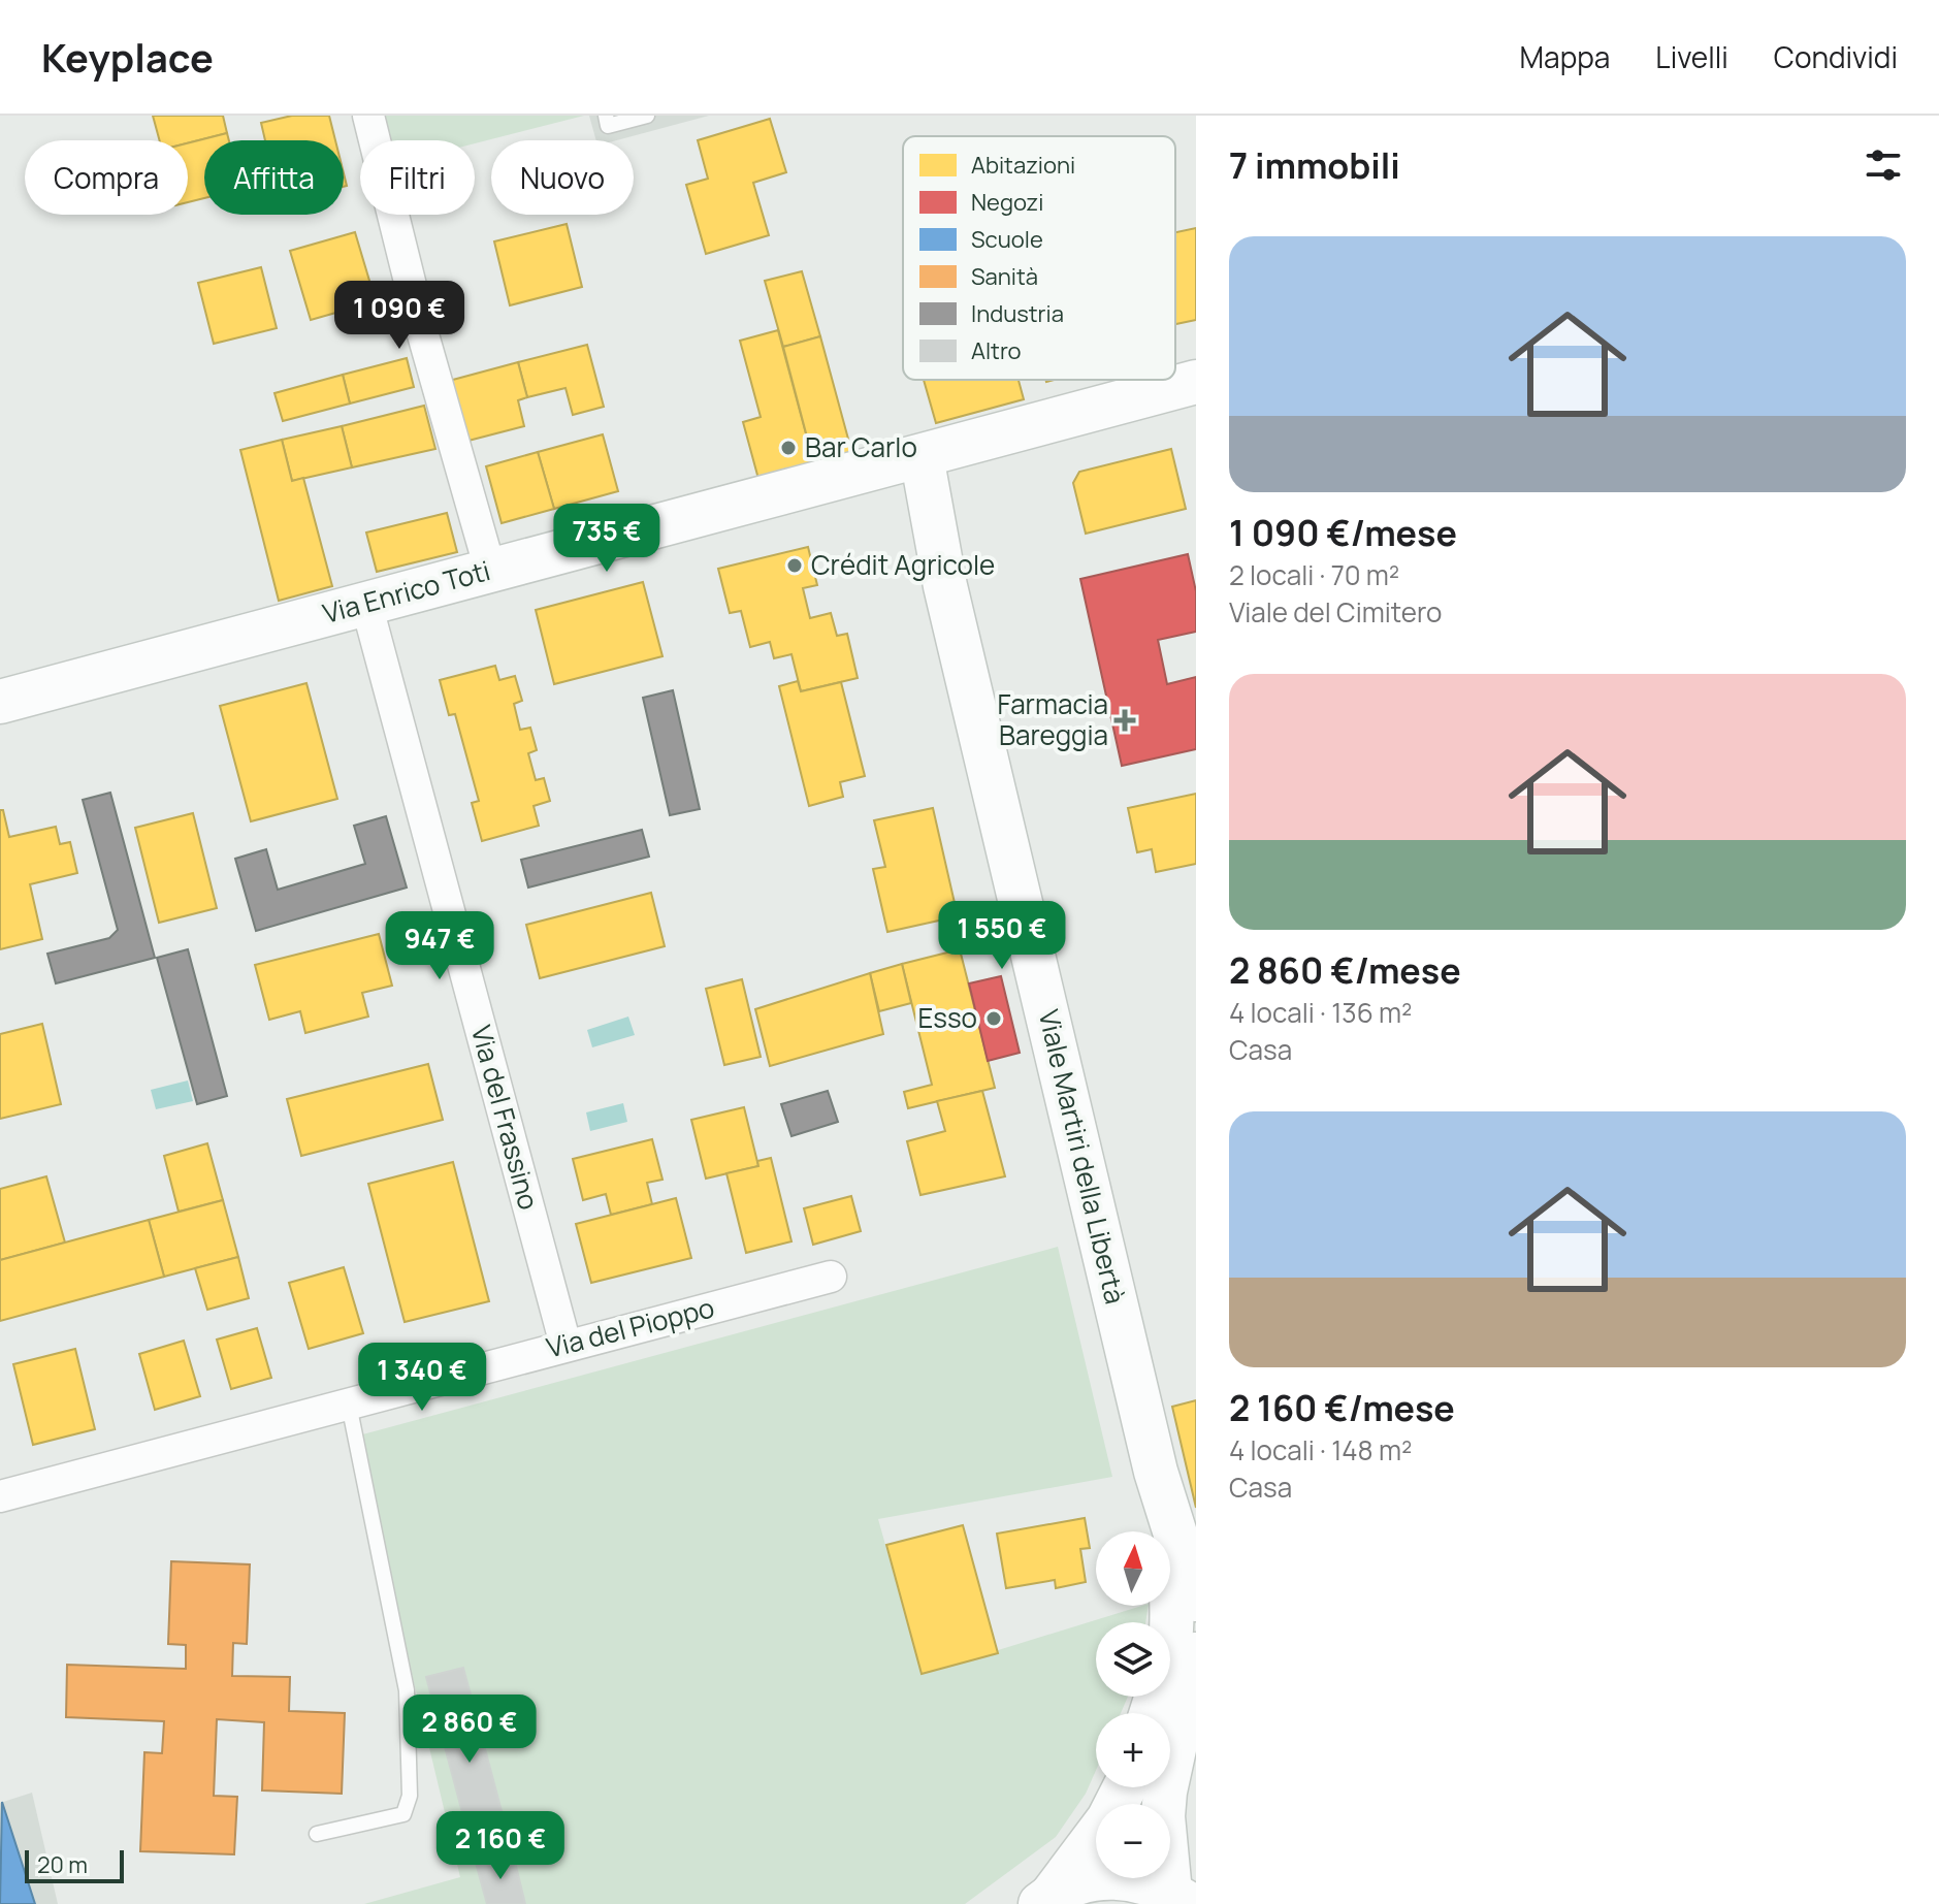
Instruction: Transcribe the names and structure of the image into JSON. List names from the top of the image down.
{
  "streets": {
    "street": [
      "Via Enrico Toti",
      "Via del Frassino",
      "Viale Martiri della Libertà",
      "Via del Pioppo"
    ]
  },
  "crossings": [
    ["Via Enrico Toti", "Via del Frassino"],
    ["Via Enrico Toti", "Viale Martiri della Libertà"],
    ["Via del Frassino", "Via del Pioppo"]
  ],
  "places": {
    "other": ["Bar Carlo", "Crédit Agricole", "Esso"],
    "health": ["Farmacia Bareggia"]
  },
  "legend": [
    "Abitazioni",
    "Negozi",
    "Scuole",
    "Sanità",
    "Industria",
    "Altro"
  ],
  "scale_bar": "20 m",
  "north": "top",
  "page": {
    "header": "Keyplace",
    "nav": ["Mappa", "Livelli", "Condividi"],
    "heading": "7 immobili",
    "chip": [
      "Compra",
      "Affitta",
      "Filtri",
      "Nuovo"
    ],
    "list": [
      {
        "name": "1 090 €/mese",
        "note": "2 locali · 70 m² · Viale del Cimitero"
      },
      {
        "name": "2 860 €/mese",
        "note": "4 locali · 136 m² · Casa"
      },
      {
        "name": "2 160 €/mese",
        "note": "4 locali · 148 m² · Casa"
      }
    ],
    "price": [
      "1 090 €",
      "735 €",
      "1 550 €",
      "947 €",
      "1 340 €",
      "2 860 €",
      "2 160 €"
    ],
    "map_buttons": ["+", "−"],
    "scale": "20 m"
  }
}
